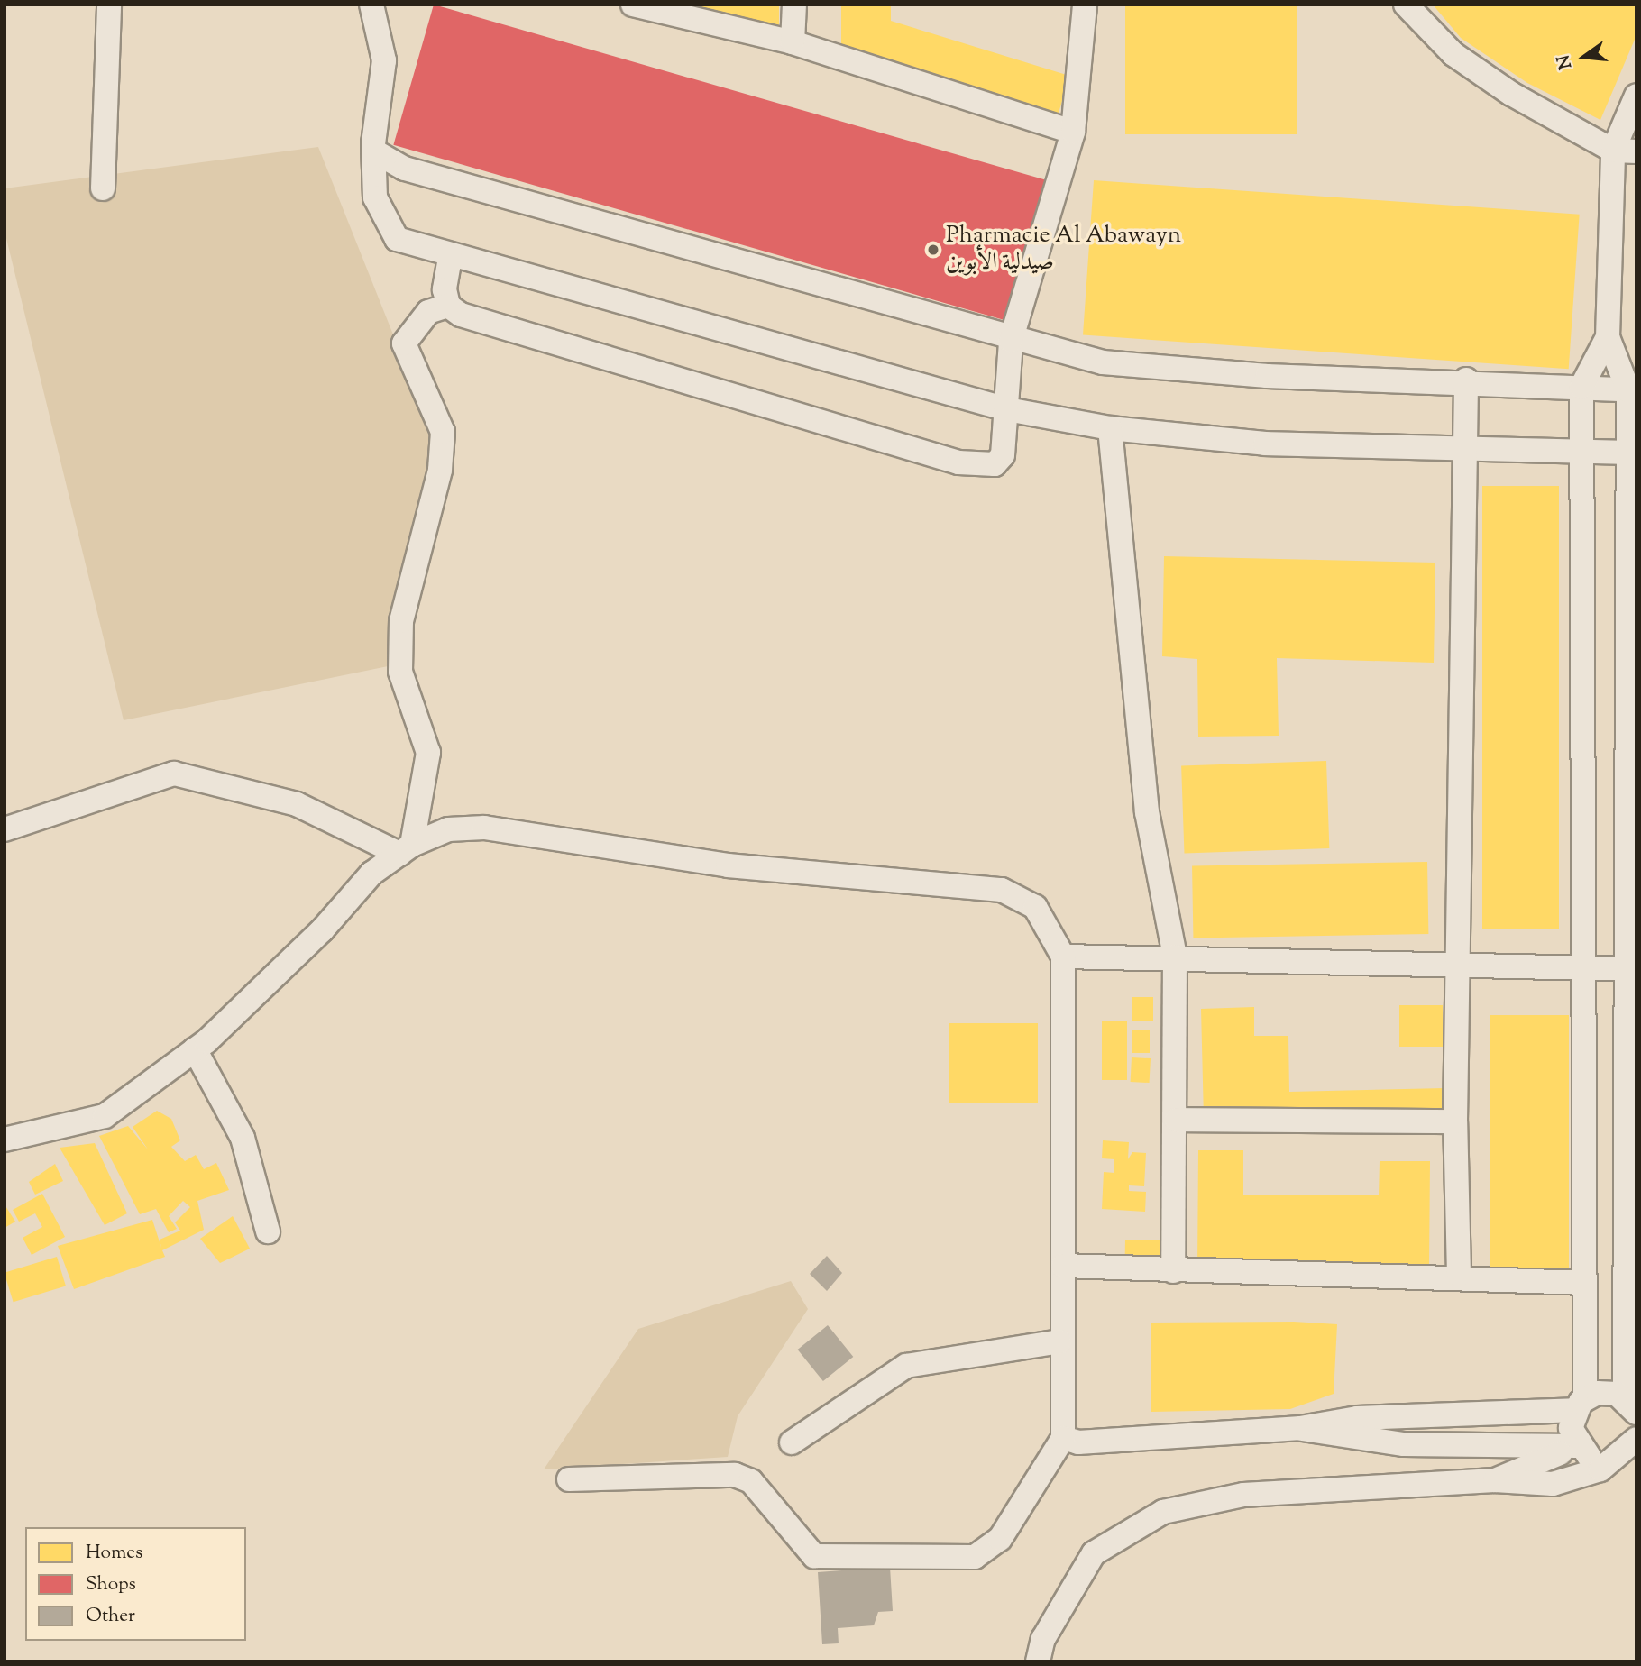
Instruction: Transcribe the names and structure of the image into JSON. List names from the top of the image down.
{
  "places": ["Pharmacie Al Abawayn صيدلية الأبوين"],
  "legend": ["Homes", "Shops", "Other"],
  "north": "left"
}
